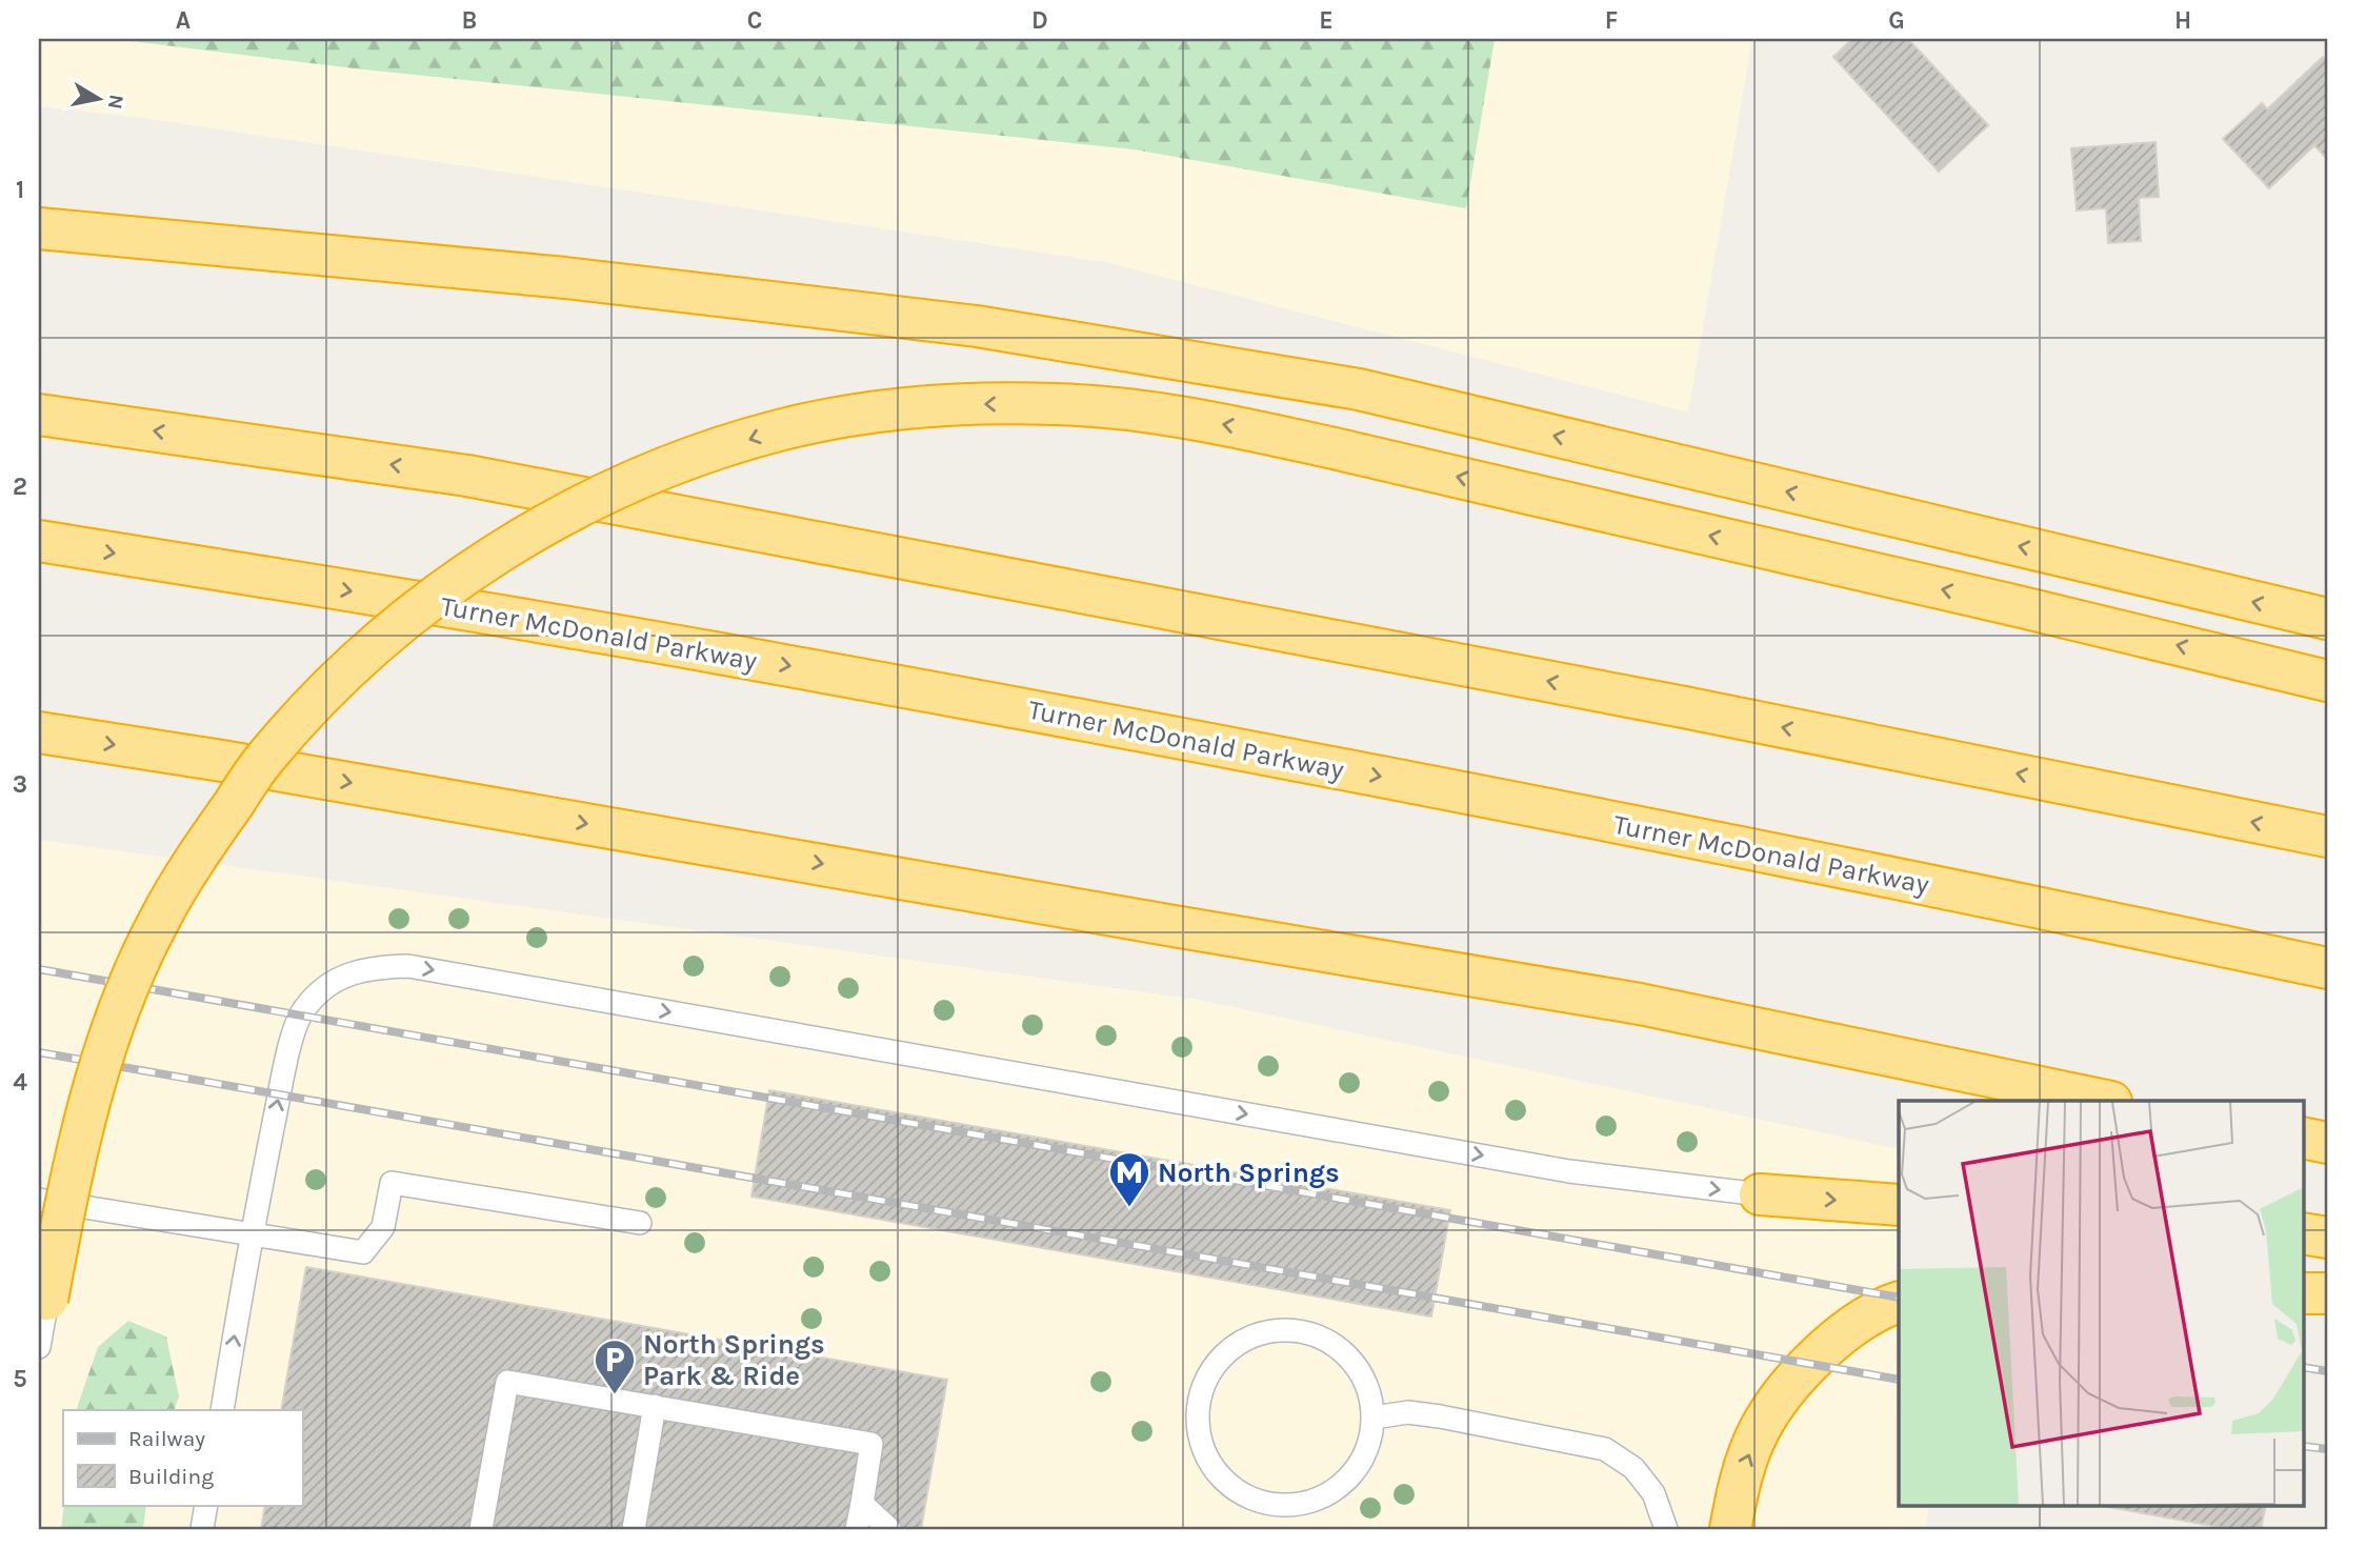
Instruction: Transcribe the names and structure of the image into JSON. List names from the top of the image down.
{
  "streets": {
    "highway": ["Turner McDonald Parkway"]
  },
  "places": {
    "metro station": ["North Springs"],
    "parking": ["North Springs Park & Ride"]
  },
  "legend": ["Railway", "Building"],
  "north": "right",
  "grid": {
    "columns": [
      "A",
      "B",
      "C",
      "D",
      "E",
      "F",
      "G",
      "H"
    ],
    "rows": [
      "1",
      "2",
      "3",
      "4",
      "5"
    ]
  }
}
